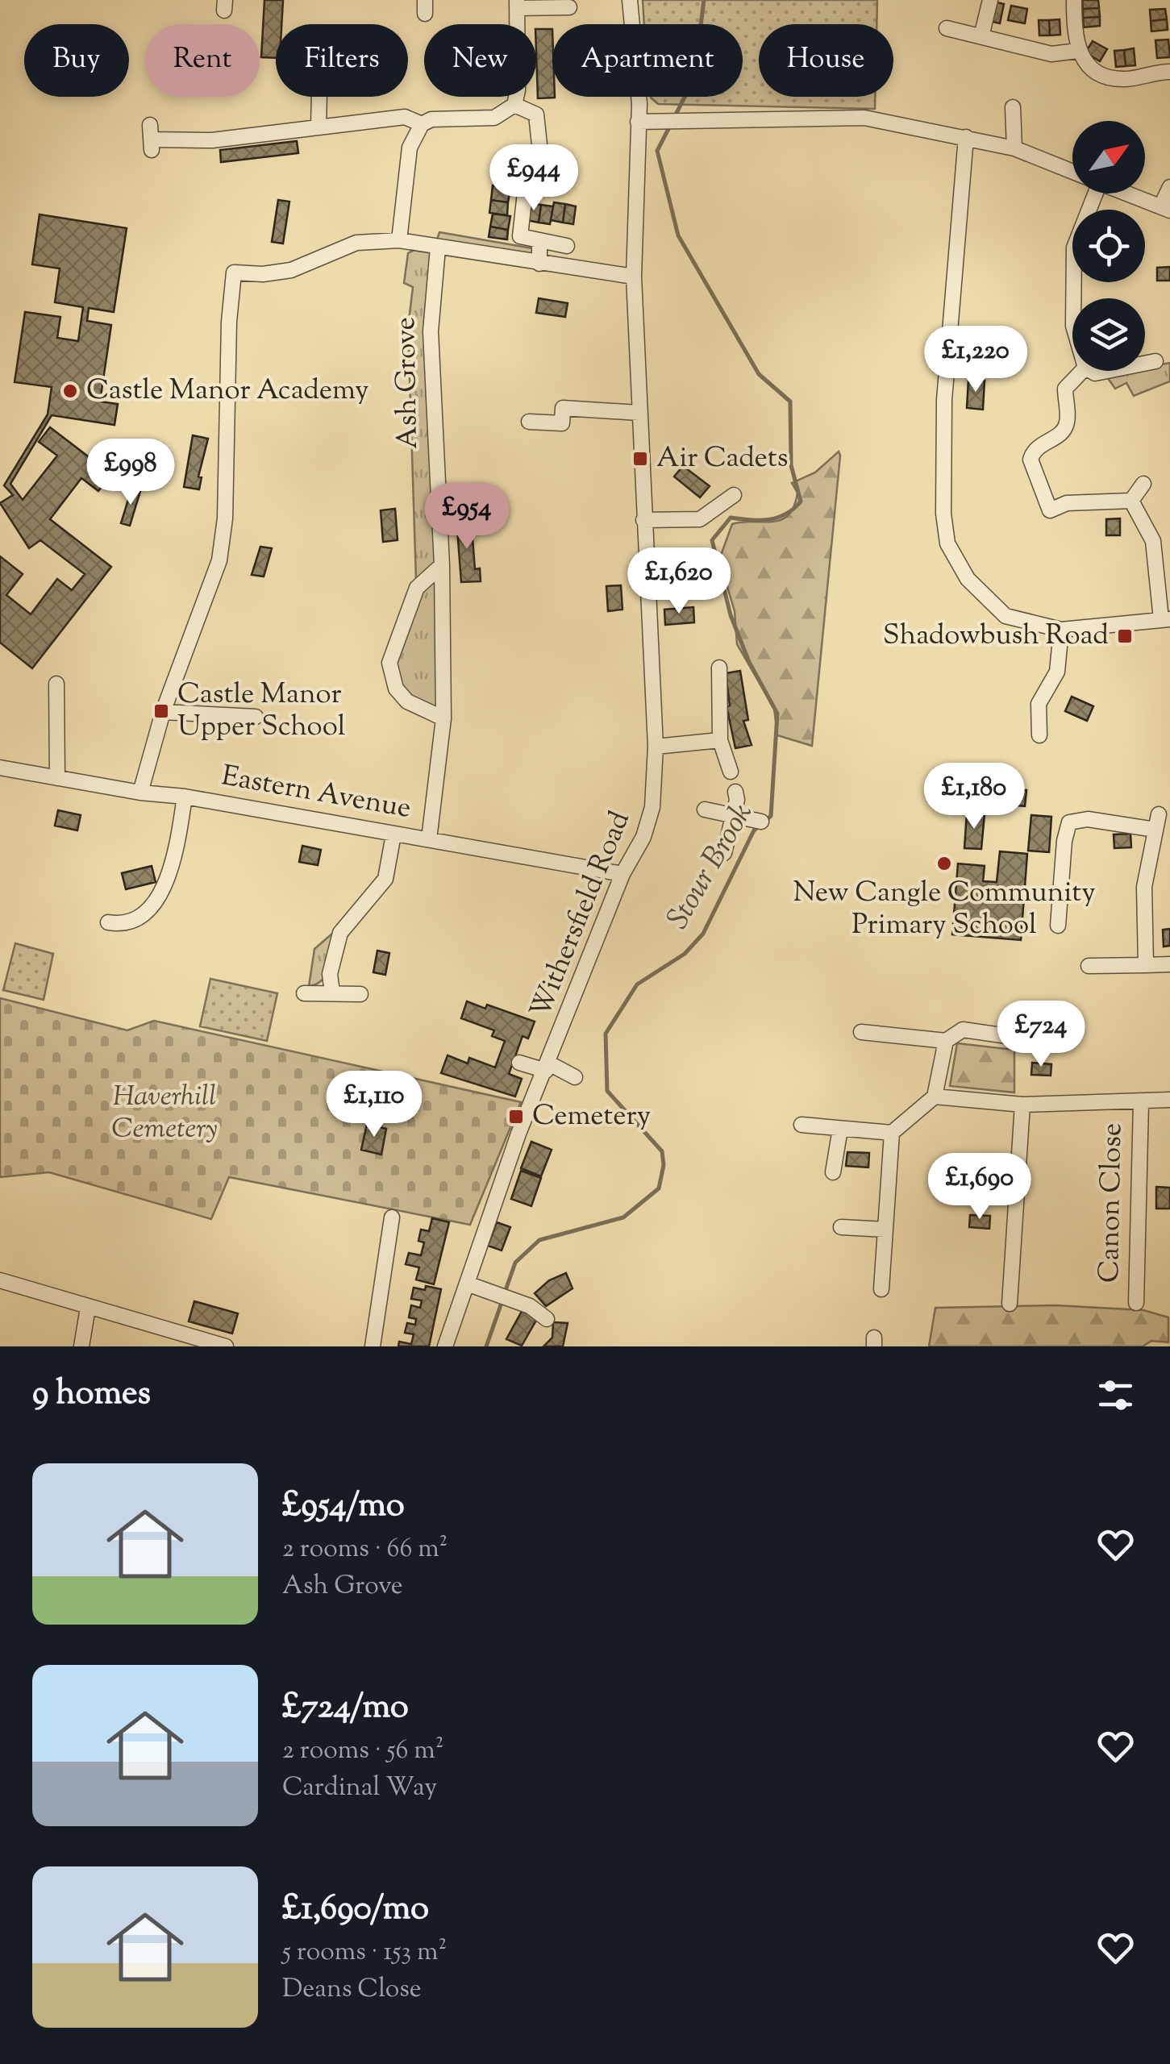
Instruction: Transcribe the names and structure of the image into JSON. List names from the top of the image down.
{
  "streets": {
    "street": [
      "Ash Grove",
      "Eastern Avenue",
      "Withersfield Road",
      "Canon Close"
    ]
  },
  "crossings": [
    ["Ash Grove", "Eastern Avenue"],
    ["Eastern Avenue", "Withersfield Road"]
  ],
  "water": ["Stour Brook"],
  "parks": ["Haverhill Cemetery"],
  "places": {
    "other": ["Castle Manor Academy", "New Cangle Community Primary School"],
    "transit": [
      "Air Cadets",
      "Shadowbush Road",
      "Castle Manor Upper School",
      "Cemetery"
    ]
  },
  "north": "top right",
  "page": {
    "chip": [
      "Buy",
      "Rent",
      "Filters",
      "New",
      "Apartment",
      "House"
    ],
    "price": [
      "£944",
      "£1,220",
      "£998",
      "£954",
      "£1,620",
      "£1,180",
      "£724",
      "£1,110",
      "£1,690"
    ],
    "heading": "9 homes",
    "list": [
      {
        "name": "£954/mo",
        "note": "2 rooms · 66 m² · Ash Grove"
      },
      {
        "name": "£724/mo",
        "note": "2 rooms · 56 m² · Cardinal Way"
      },
      {
        "name": "£1,690/mo",
        "note": "5 rooms · 153 m² · Deans Close"
      }
    ]
  }
}
